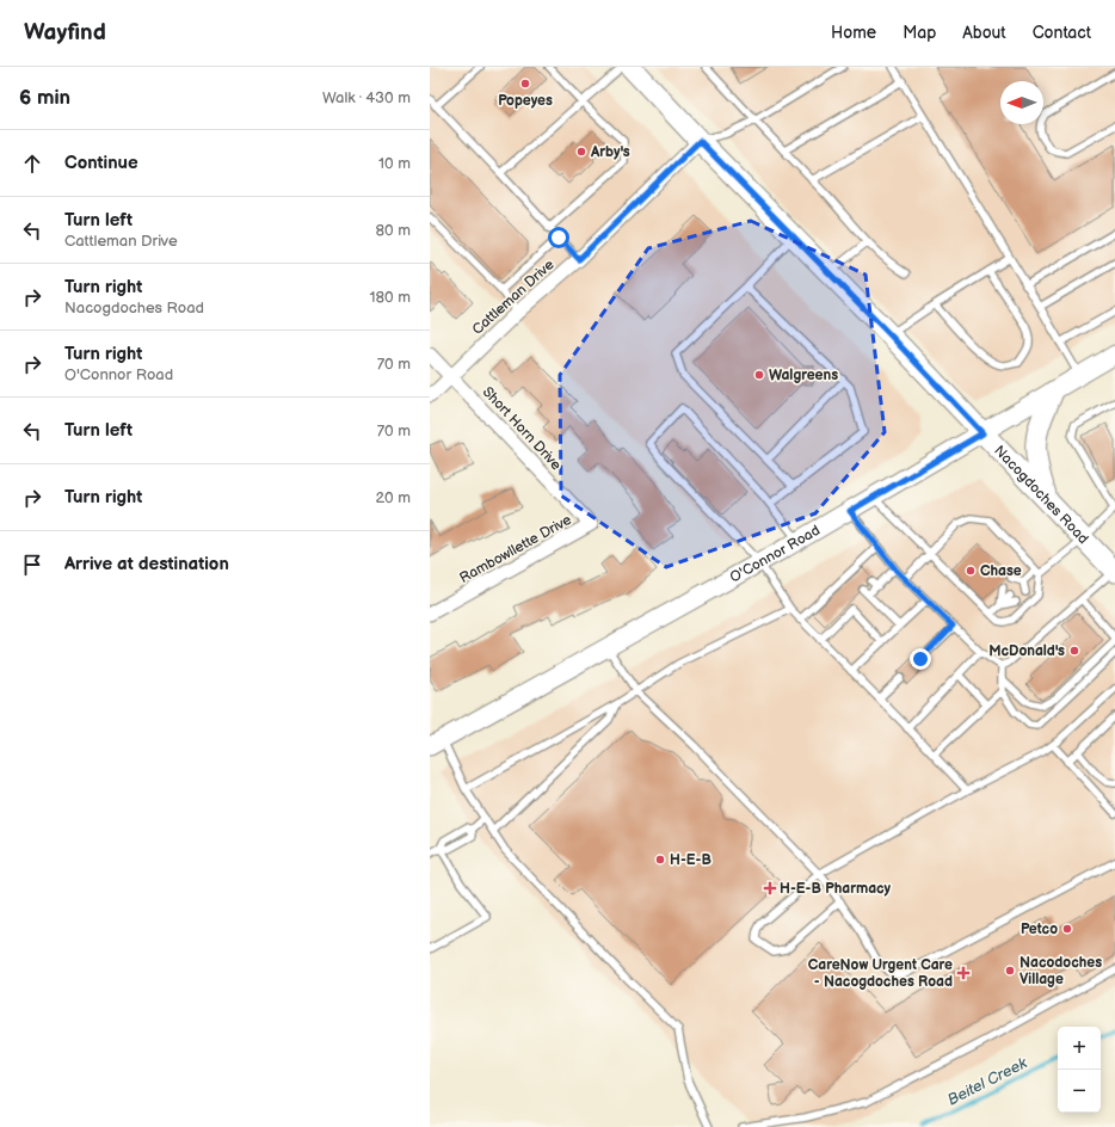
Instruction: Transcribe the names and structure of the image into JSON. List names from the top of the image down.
{
  "streets": {
    "main road": ["Nacogdoches Road", "O'Connor Road"],
    "street": ["Cattleman Drive", "Short Horn Drive", "Rambowllette Drive"]
  },
  "crossings": [
    ["Cattleman Drive", "Short Horn Drive"],
    ["Cattleman Drive", "Nacogdoches Road"],
    ["Short Horn Drive", "Rambowllette Drive"],
    ["Nacogdoches Road", "O'Connor Road"]
  ],
  "water": ["Beitel Creek"],
  "places": {
    "other": [
      "Popeyes",
      "Arby's",
      "Walgreens",
      "Chase",
      "McDonald's",
      "H-E-B",
      "Petco",
      "Nacodoches Village"
    ],
    "health": ["H-E-B Pharmacy", "CareNow Urgent Care - Nacogdoches Road"]
  },
  "north": "left",
  "page": {
    "header": "Wayfind",
    "nav": [
      "Home",
      "Map",
      "About",
      "Contact"
    ],
    "heading": ["6 min", "Walk · 430 m"],
    "list": [
      ["Continue", "10 m"],
      ["Turn left", "Cattleman Drive", "80 m"],
      ["Turn right", "Nacogdoches Road", "180 m"],
      ["Turn right", "O'Connor Road", "70 m"],
      ["Turn left", "70 m"],
      ["Turn right", "20 m"],
      "Arrive at destination"
    ],
    "map_buttons": ["+", "−"]
  }
}
